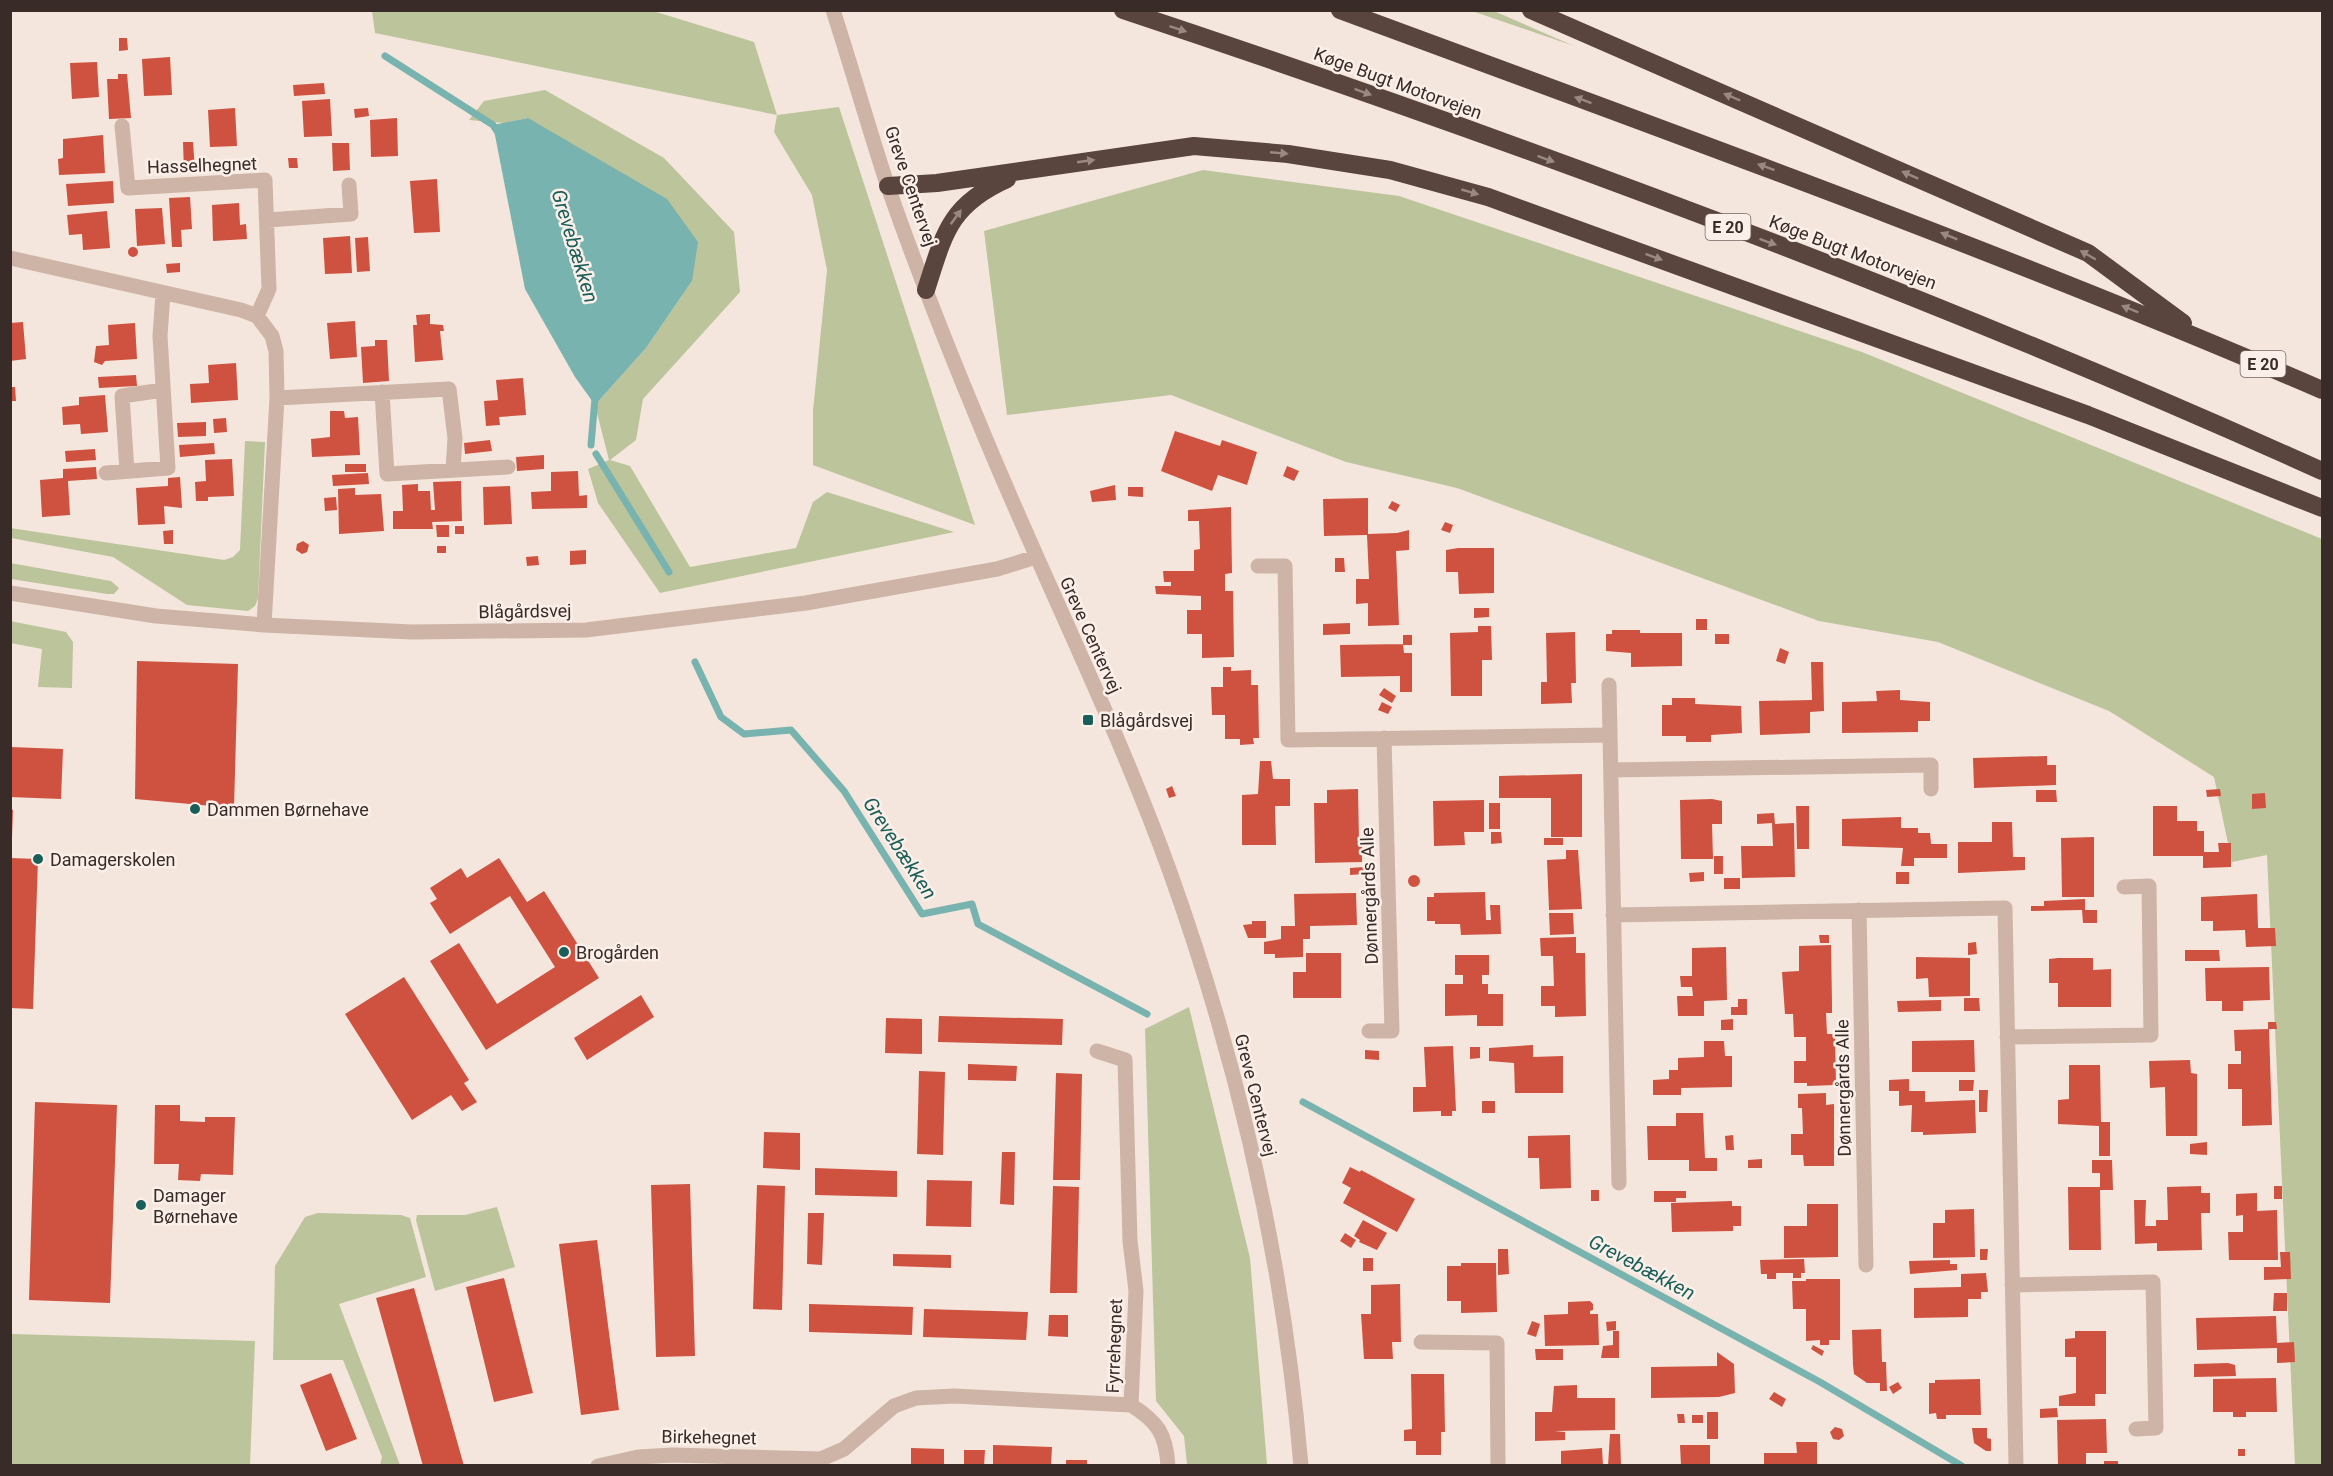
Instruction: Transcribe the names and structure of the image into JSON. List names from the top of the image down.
{
  "streets": {
    "highway": ["Køge Bugt Motorvejen", "E 20"],
    "street": [
      "Hasselhegnet",
      "Greve Centervej",
      "Blågårdsvej",
      "Dønnergårds Alle",
      "Fyrrehegnet",
      "Birkehegnet"
    ]
  },
  "crossings": [
    ["Greve Centervej", "Blågårdsvej"],
    ["Fyrrehegnet", "Birkehegnet"]
  ],
  "water": ["Grevebækken"],
  "places": {
    "transit": ["Blågårdsvej"],
    "other": [
      "Dammen Børnehave",
      "Damagerskolen",
      "Brogården",
      "Damager Børnehave"
    ]
  }
}
